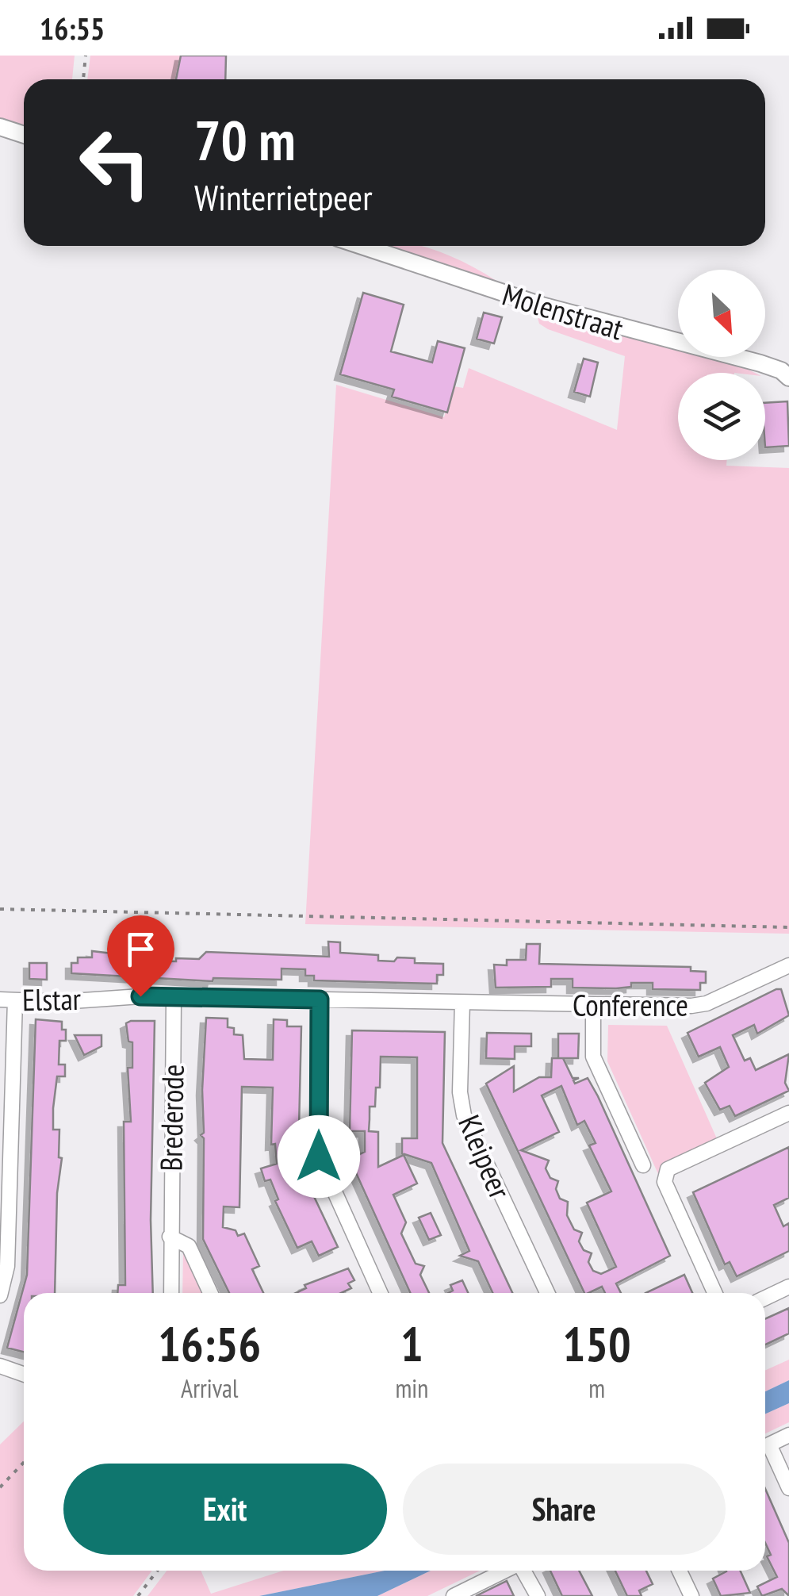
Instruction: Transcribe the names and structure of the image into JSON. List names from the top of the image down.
{
  "streets": {
    "street": [
      "Molenstraat",
      "Elstar",
      "Conference",
      "Brederode",
      "Kleipeer"
    ]
  },
  "crossings": [
    ["Elstar", "Conference"],
    ["Elstar", "Brederode"],
    ["Conference", "Kleipeer"]
  ],
  "north": "bottom right",
  "page": {
    "status": "16:55",
    "turn": ["70 m", "Winterrietpeer"],
    "eta": [
      "16:56",
      "Arrival",
      "1",
      "min",
      "150",
      "m"
    ],
    "buttons": ["Exit", "Share"]
  }
}
